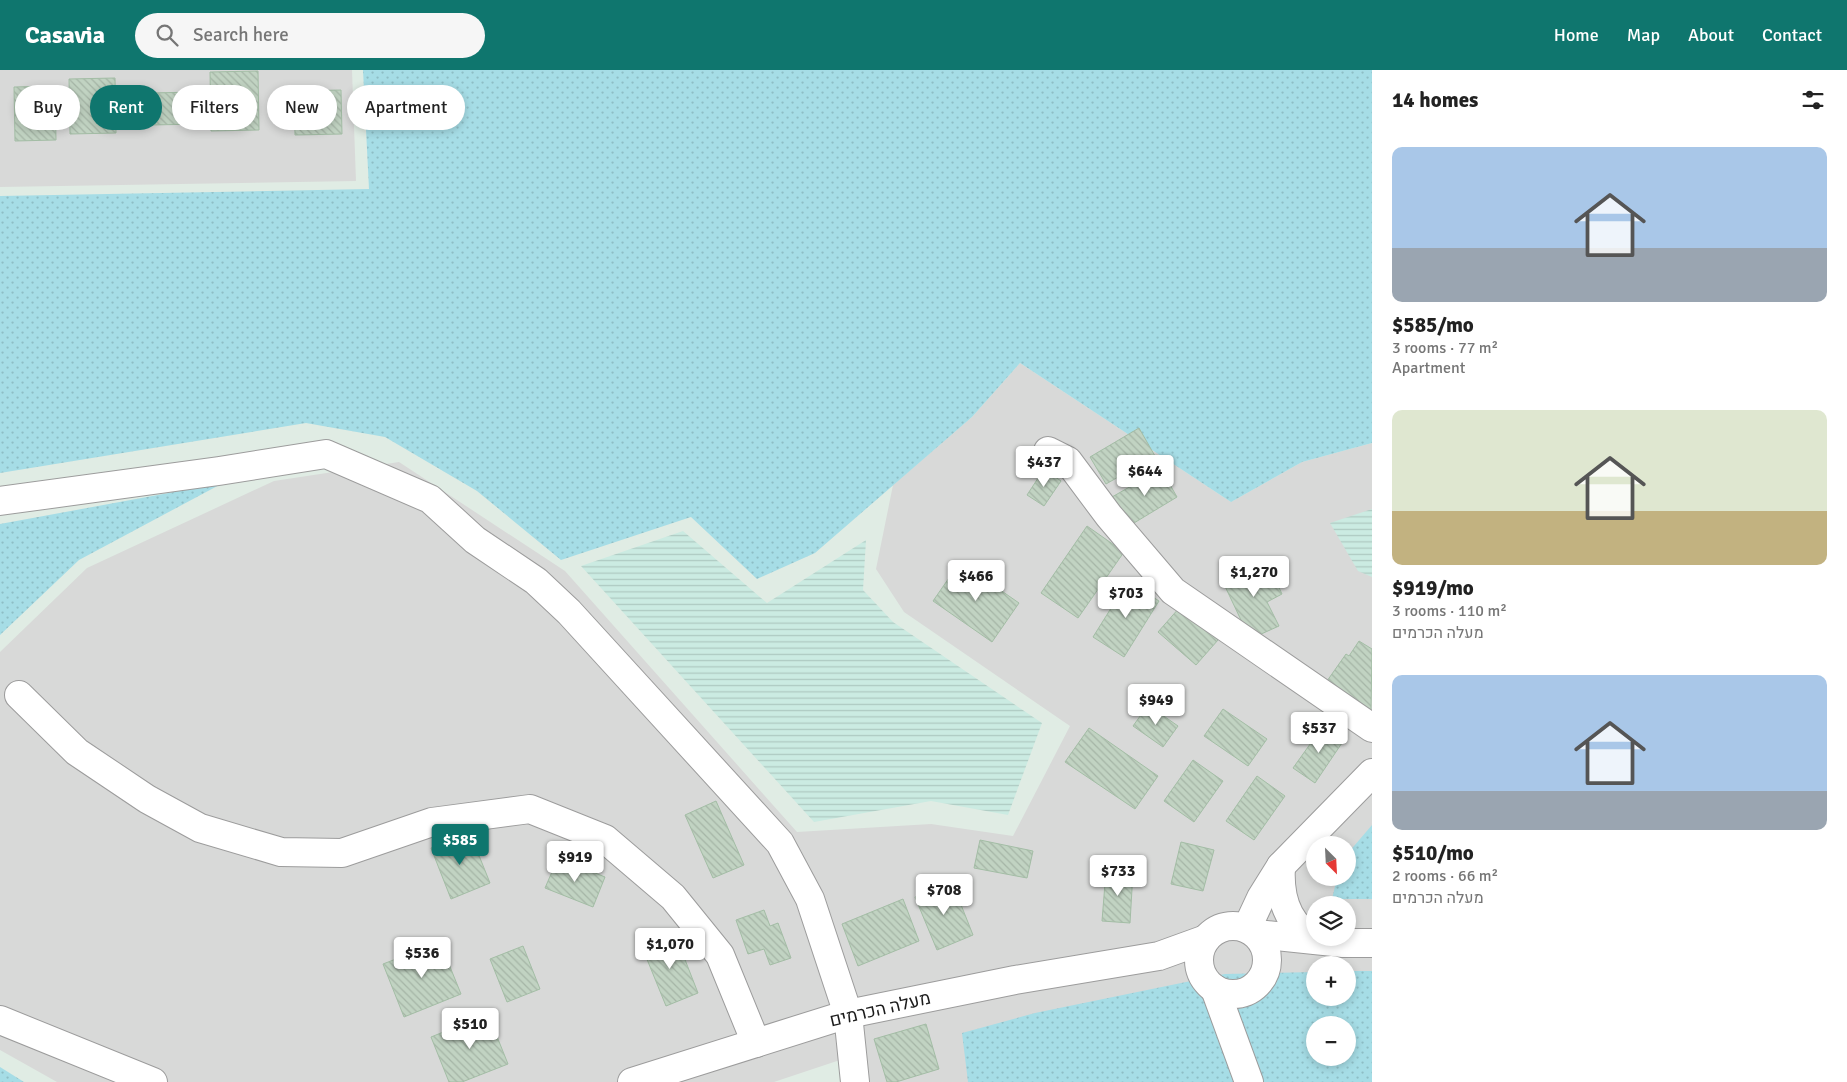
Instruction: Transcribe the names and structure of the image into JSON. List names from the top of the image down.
{
  "streets": {
    "street": ["מעלה הכרמים"]
  },
  "north": "bottom right",
  "page": {
    "header": "Casavia",
    "search": "Search here",
    "nav": [
      "Home",
      "Map",
      "About",
      "Contact"
    ],
    "heading": "14 homes",
    "chip": [
      "Buy",
      "Rent",
      "Filters",
      "New",
      "Apartment"
    ],
    "list": [
      {
        "name": "$585/mo",
        "note": "3 rooms · 77 m² · Apartment"
      },
      {
        "name": "$919/mo",
        "note": "3 rooms · 110 m² · מעלה הכרמים"
      },
      {
        "name": "$510/mo",
        "note": "2 rooms · 66 m² · מעלה הכרמים"
      }
    ],
    "price": [
      "$437",
      "$644",
      "$1,270",
      "$466",
      "$703",
      "$949",
      "$537",
      "$585",
      "$919",
      "$733",
      "$708",
      "$1,070",
      "$536",
      "$510"
    ],
    "map_buttons": ["+", "−"]
  }
}
